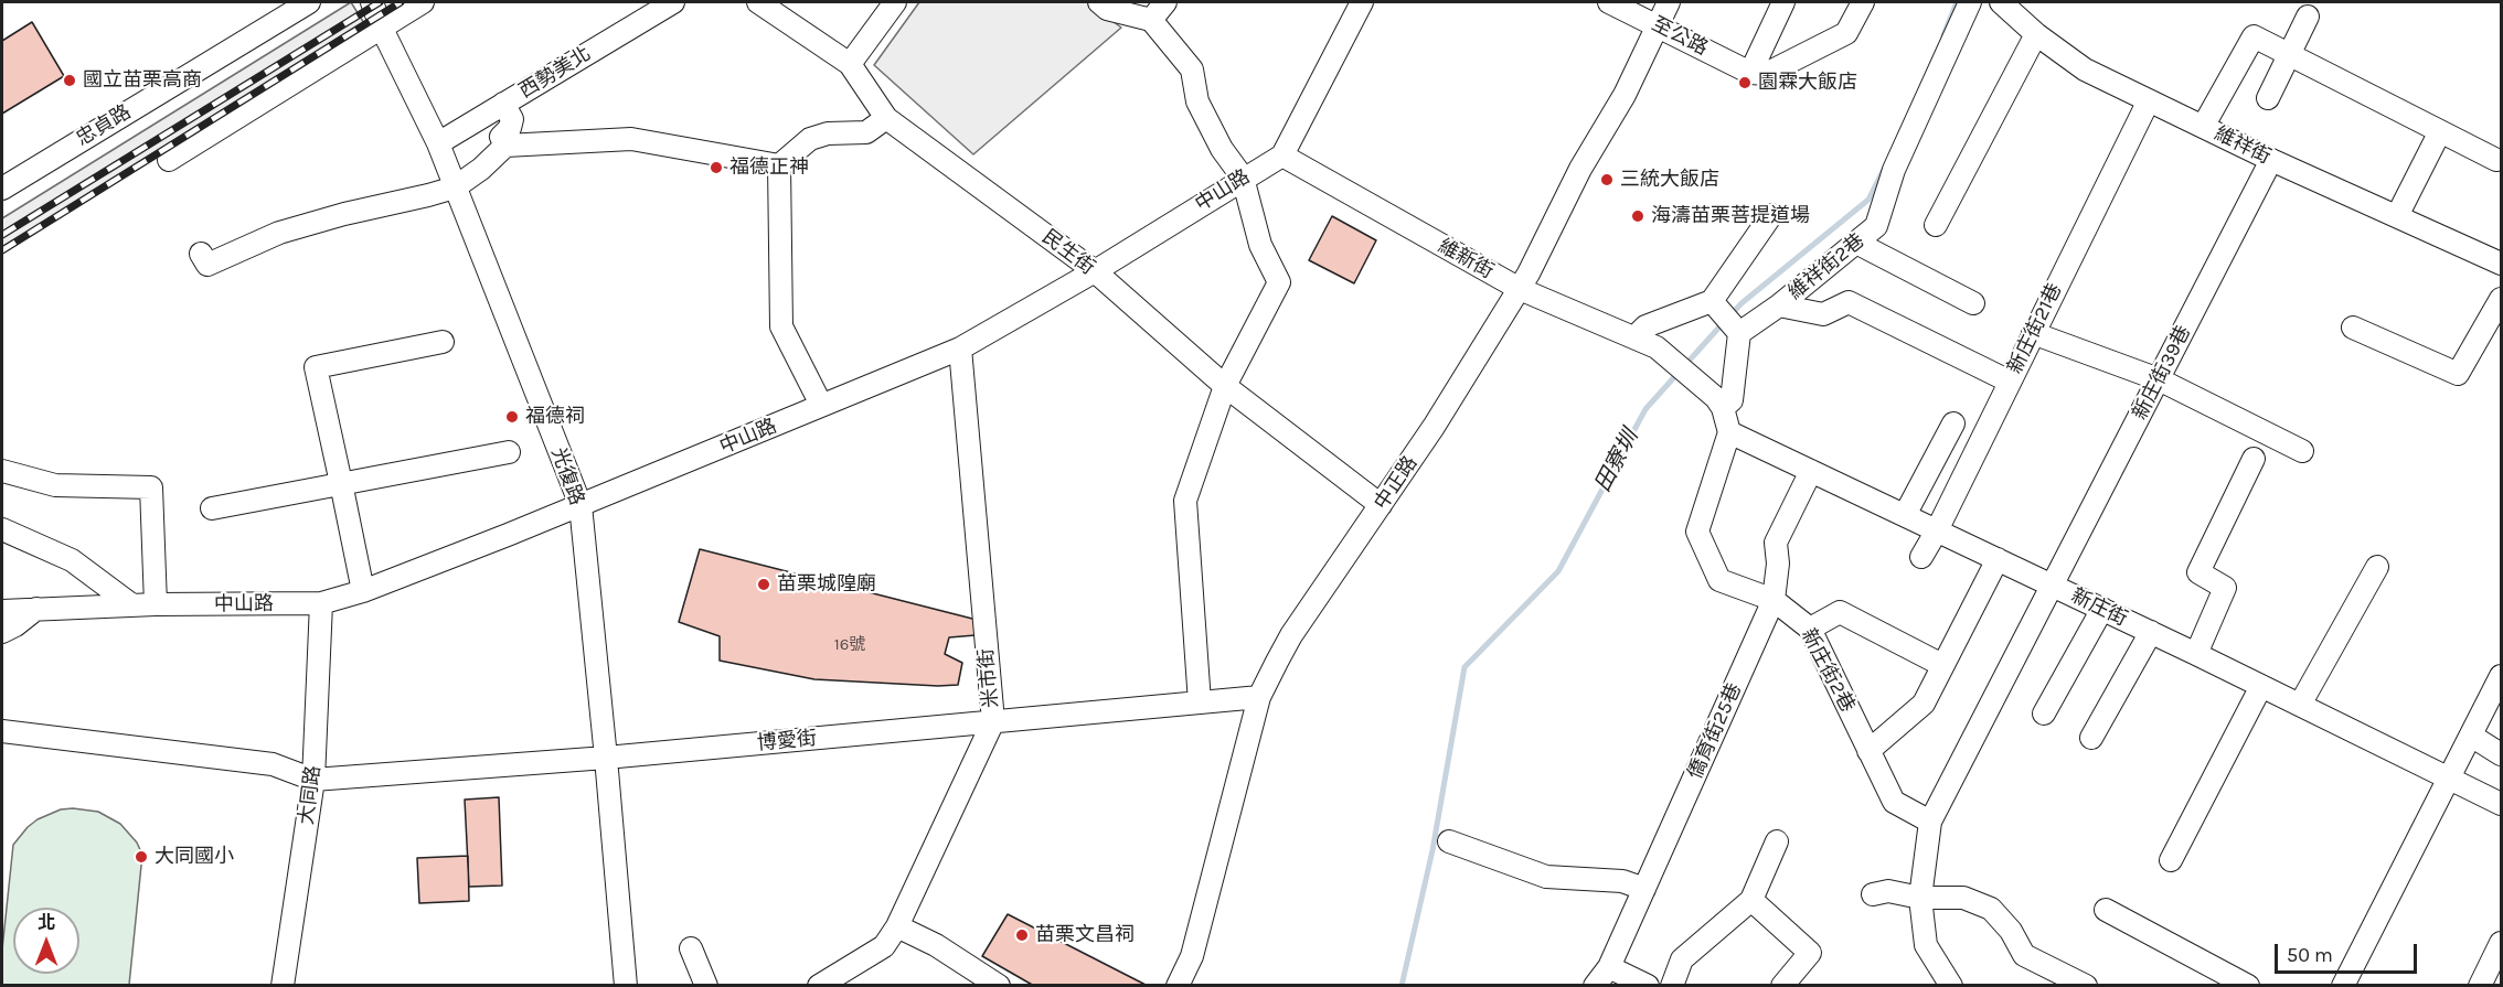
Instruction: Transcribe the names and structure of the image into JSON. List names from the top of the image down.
{
  "streets": {
    "street": [
      "至公路",
      "西勢美北",
      "忠貞路",
      "維祥街",
      "中山路",
      "民生街",
      "維新街",
      "維祥街2巷",
      "新庄街21巷",
      "新庄街39巷",
      "光復路",
      "中正路",
      "新庄街",
      "新庄街2巷",
      "米市街",
      "僑育街25巷",
      "博愛街",
      "大同路"
    ]
  },
  "crossings": [
    ["至公路", "中正路"],
    ["西勢美北", "光復路"],
    ["維祥街", "新庄街21巷"],
    ["維祥街", "新庄街39巷"],
    ["中山路", "民生街"],
    ["中山路", "維新街"],
    ["中山路", "光復路"],
    ["中山路", "米市街"],
    ["中山路", "大同路"],
    ["民生街", "中正路"],
    ["維新街", "中正路"],
    ["新庄街21巷", "新庄街"],
    ["新庄街39巷", "新庄街"],
    ["新庄街39巷", "新庄街2巷"],
    ["光復路", "博愛街"],
    ["中正路", "博愛街"],
    ["新庄街", "新庄街2巷"],
    ["新庄街", "僑育街25巷"],
    ["新庄街2巷", "僑育街25巷"],
    ["米市街", "博愛街"],
    ["博愛街", "大同路"]
  ],
  "water": ["田寮圳"],
  "places": [
    "國立苗栗高商",
    "園霖大飯店",
    "福德正神",
    "三統大飯店",
    "海濤苗栗菩提道場",
    "福德祠",
    "苗栗城隍廟",
    "大同國小",
    "苗栗文昌祠"
  ],
  "house_numbers": ["16號"],
  "scale_bar": "50 m",
  "north": "top"
}
